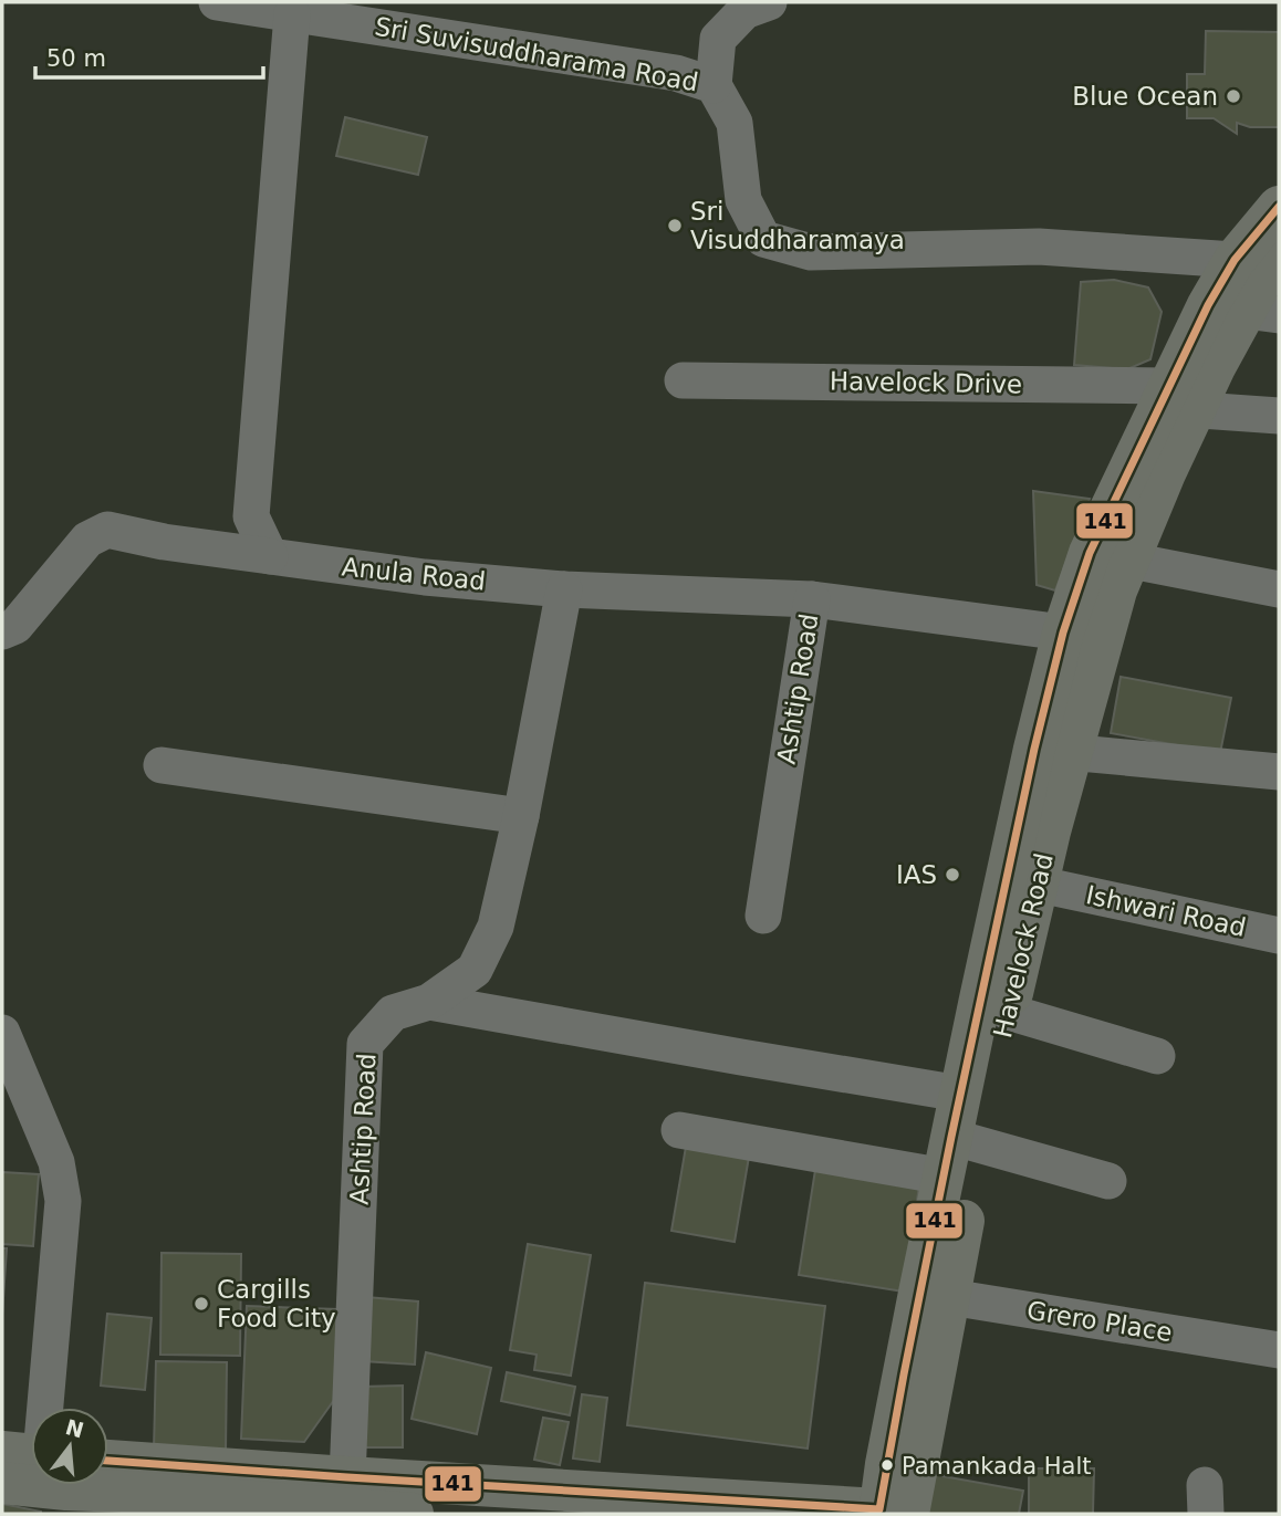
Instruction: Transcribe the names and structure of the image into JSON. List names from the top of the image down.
{
  "streets": {
    "main road": ["Havelock Road"],
    "street": [
      "Sri Suvisuddharama Road",
      "Havelock Drive",
      "Anula Road",
      "Ashtip Road",
      "Ishwari Road",
      "Grero Place"
    ]
  },
  "crossings": [
    ["Sri Suvisuddharama Road", "Havelock Road"],
    ["Havelock Drive", "Havelock Road"],
    ["Anula Road", "Ashtip Road"],
    ["Anula Road", "Havelock Road"],
    ["Ishwari Road", "Havelock Road"],
    ["Havelock Road", "Grero Place"]
  ],
  "places": [
    "Blue Ocean",
    "Sri Visuddharamaya",
    "IAS",
    "Cargills Food City",
    "Pamankada Halt"
  ],
  "lines": ["transit line 141"],
  "scale_bar": "50 m",
  "north": "top"
}
